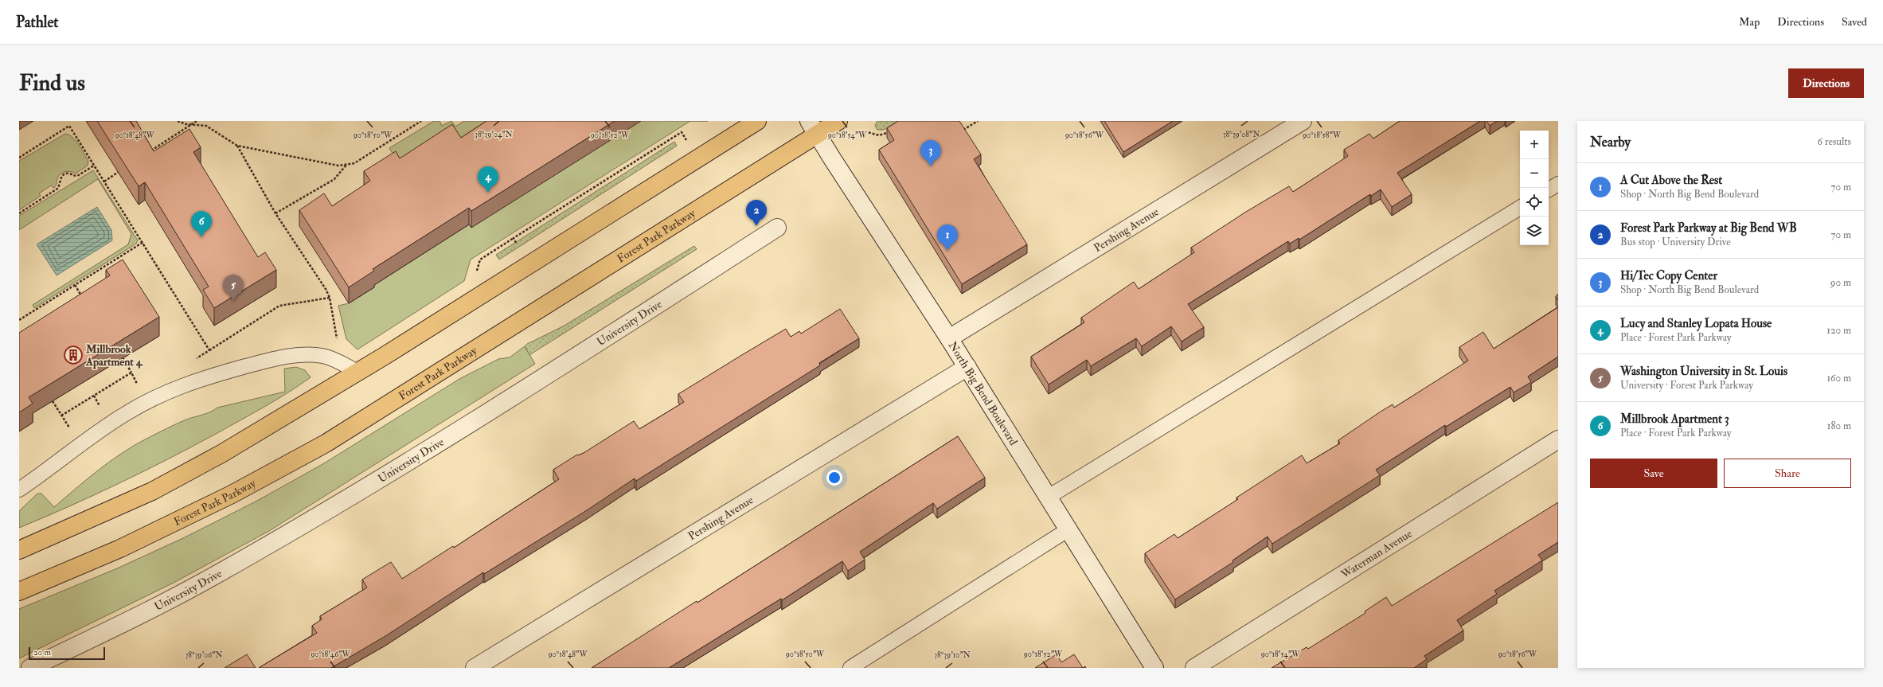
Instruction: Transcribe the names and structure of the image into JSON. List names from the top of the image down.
{
  "streets": {
    "main road": ["Forest Park Parkway"],
    "street": [
      "Pershing Avenue",
      "University Drive",
      "North Big Bend Boulevard",
      "Waterman Avenue"
    ]
  },
  "crossings": [
    ["Pershing Avenue", "North Big Bend Boulevard"],
    ["Forest Park Parkway", "North Big Bend Boulevard"]
  ],
  "places": {
    "building": ["Millbrook Apartment 4"]
  },
  "scale_bar": "20 m",
  "page": {
    "header": "Pathlet",
    "nav": ["Map", "Directions", "Saved"],
    "buttons": [
      "Directions",
      ["Save", "Share"]
    ],
    "title": "Find us",
    "heading": ["Nearby", "6 results"],
    "map_buttons": ["+", "−"],
    "pins": [
      "3",
      "4",
      "2",
      "6",
      "1",
      "5"
    ],
    "list": [
      {
        "mark": "1",
        "name": "A Cut Above the Rest",
        "note": "Shop · North Big Bend Boulevard",
        "value": "70 m"
      },
      {
        "mark": "2",
        "name": "Forest Park Parkway at Big Bend WB",
        "note": "Bus stop · University Drive",
        "value": "70 m"
      },
      {
        "mark": "3",
        "name": "Hi/Tec Copy Center",
        "note": "Shop · North Big Bend Boulevard",
        "value": "90 m"
      },
      {
        "mark": "4",
        "name": "Lucy and Stanley Lopata House",
        "note": "Place · Forest Park Parkway",
        "value": "120 m"
      },
      {
        "mark": "5",
        "name": "Washington University in St. Louis",
        "note": "University · Forest Park Parkway",
        "value": "160 m"
      },
      {
        "mark": "6",
        "name": "Millbrook Apartment 3",
        "note": "Place · Forest Park Parkway",
        "value": "180 m"
      }
    ],
    "scale": "20 m"
  },
  "coordinates": [
    "38°39'04\"N",
    "38°39'08\"N",
    "90°18'48\"W",
    "90°18'50\"W",
    "90°18'52\"W",
    "90°18'54\"W",
    "90°18'58\"W",
    "90°18'56\"W",
    "90°18'46\"W",
    "38°39'06\"N",
    "38°39'10\"N"
  ]
}
